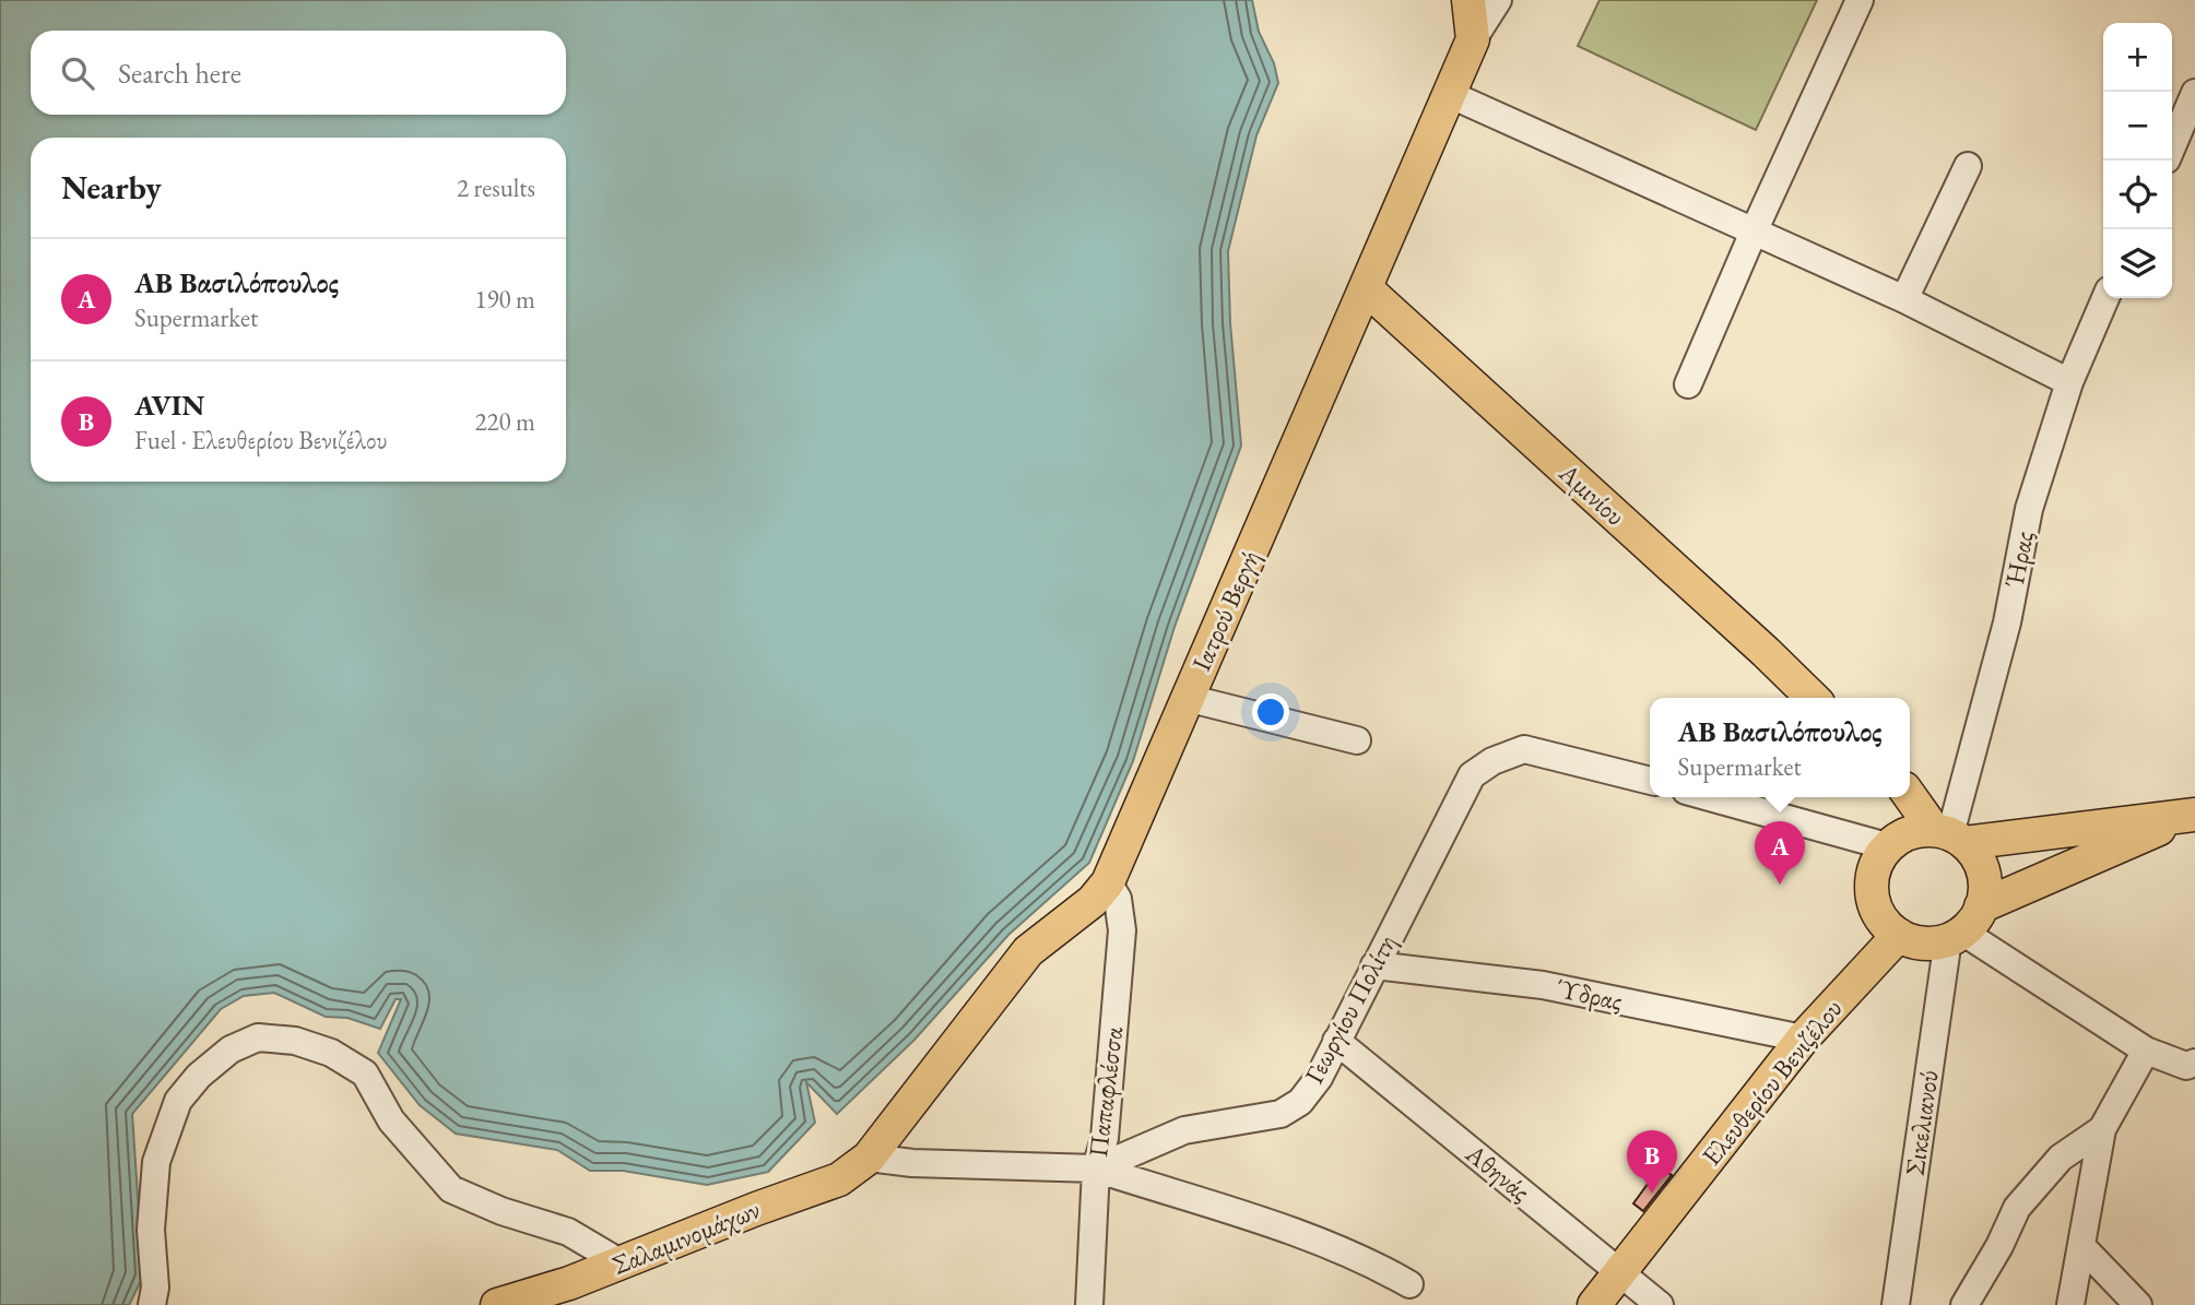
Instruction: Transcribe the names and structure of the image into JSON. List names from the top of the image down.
{
  "streets": {
    "main road": [
      "Αμινίου",
      "Ιατρού Βεργή",
      "Ελευθερίου Βενιζέλου",
      "Σαλαμινομάχων"
    ],
    "street": [
      "Ήρας",
      "Ύδρας",
      "Γεωργίου Πολίτη",
      "Παπαφλέσσα",
      "Σικελιανού",
      "Αθηνάς"
    ]
  },
  "crossings": [
    ["Αμινίου", "Ιατρού Βεργή"],
    ["Ήρας", "Ελευθερίου Βενιζέλου"],
    ["Ήρας", "Σικελιανού"],
    ["Ιατρού Βεργή", "Γεωργίου Πολίτη"],
    ["Ιατρού Βεργή", "Παπαφλέσσα"],
    ["Ιατρού Βεργή", "Σαλαμινομάχων"],
    ["Ύδρας", "Γεωργίου Πολίτη"],
    ["Ύδρας", "Ελευθερίου Βενιζέλου"],
    ["Γεωργίου Πολίτη", "Παπαφλέσσα"],
    ["Γεωργίου Πολίτη", "Αθηνάς"],
    ["Γεωργίου Πολίτη", "Σαλαμινομάχων"],
    ["Ελευθερίου Βενιζέλου", "Σικελιανού"],
    ["Ελευθερίου Βενιζέλου", "Αθηνάς"]
  ],
  "page": {
    "map_buttons": ["+", "−"],
    "search": "Search here",
    "heading": ["Nearby", "2 results"],
    "list": [
      {
        "mark": "A",
        "name": "ΑΒ Βασιλόπουλος",
        "note": "Supermarket",
        "value": "190 m"
      },
      {
        "mark": "B",
        "name": "AVIN",
        "note": "Fuel · Ελευθερίου Βενιζέλου",
        "value": "220 m"
      }
    ],
    "popup": ["ΑΒ Βασιλόπουλος", "Supermarket"],
    "pins": ["A", "B"]
  }
}
